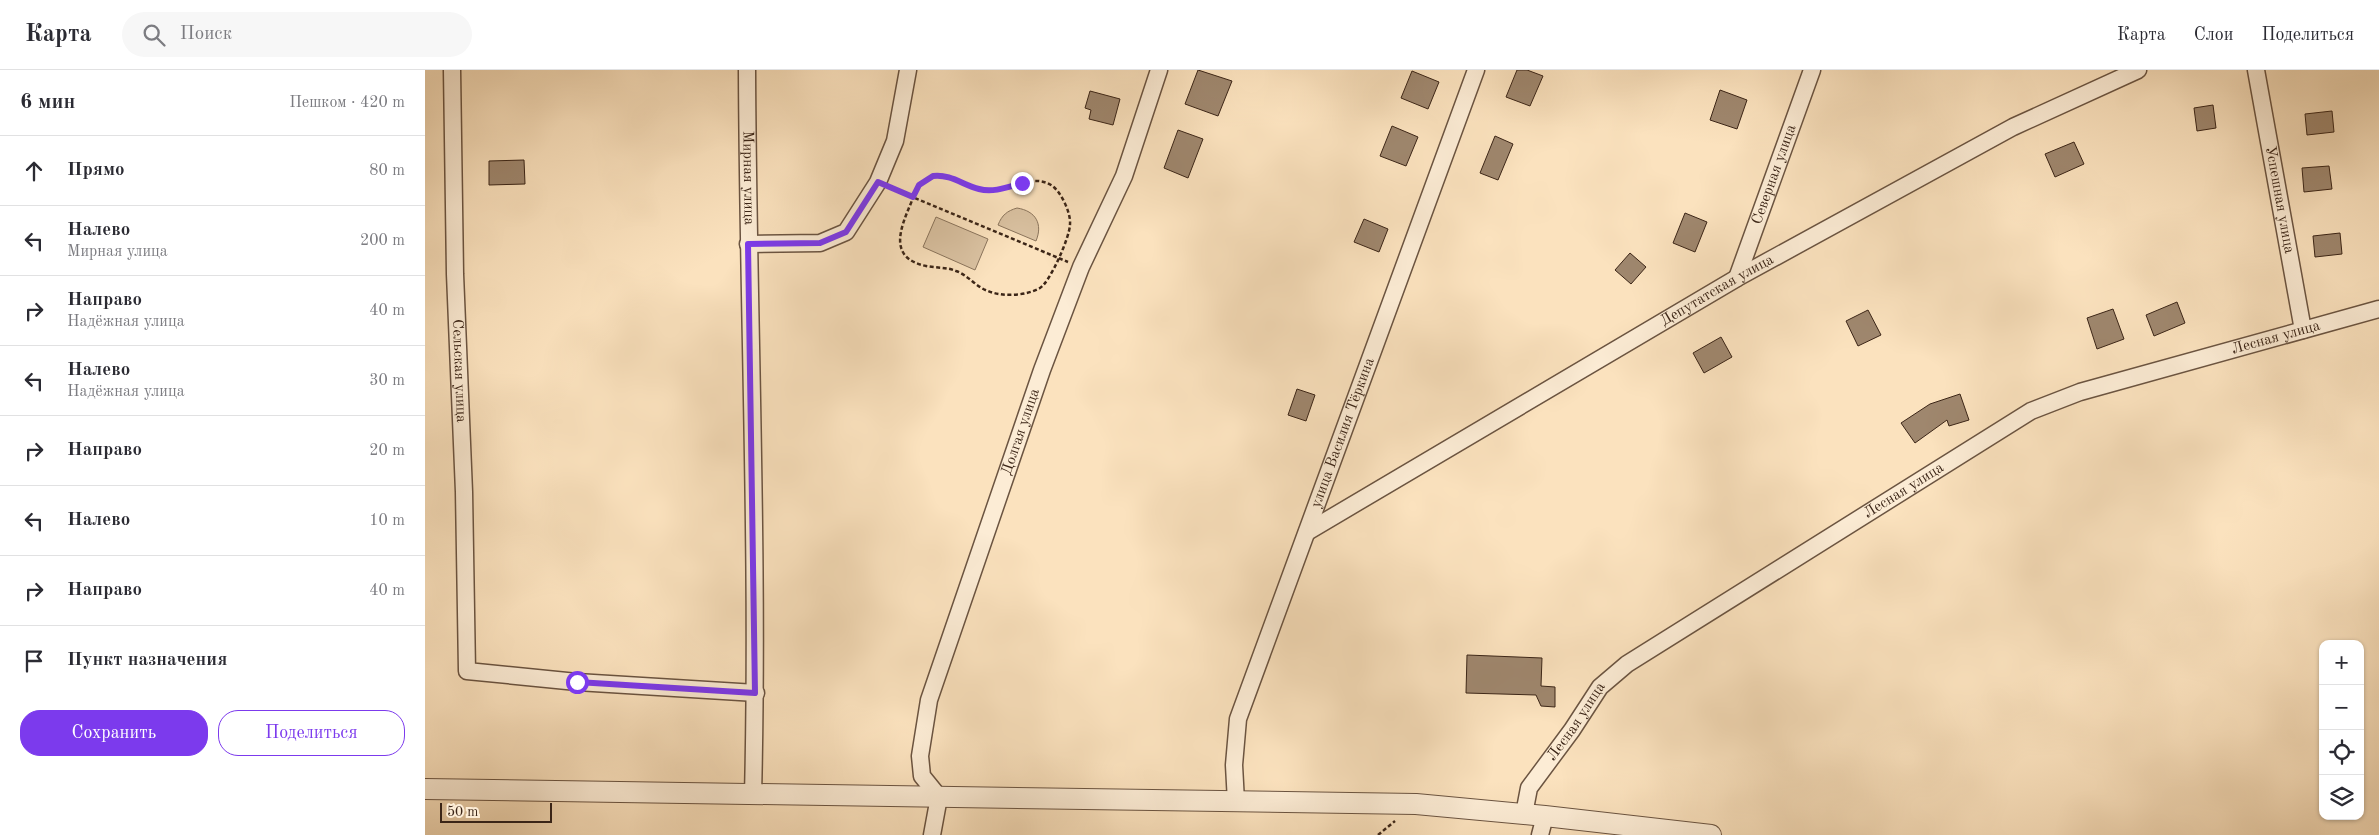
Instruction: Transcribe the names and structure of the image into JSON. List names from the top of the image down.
{
  "streets": {
    "street": [
      "Северная улица",
      "Мирная улица",
      "Успешная улица",
      "Депутатская улица",
      "Лесная улица",
      "Сельская улица",
      "Долгая улица",
      "улица Василия Тёркина"
    ]
  },
  "crossings": [
    ["Северная улица", "Депутатская улица"],
    ["Мирная улица", "Сельская улица"],
    ["Успешная улица", "Лесная улица"],
    ["Депутатская улица", "улица Василия Тёркина"]
  ],
  "scale_bar": "50 m",
  "page": {
    "header": "Карта",
    "search": "Поиск",
    "nav": ["Карта", "Слои", "Поделиться"],
    "heading": ["6 мин", "Пешком · 420 m"],
    "list": [
      ["Прямо", "80 m"],
      ["Налево", "Мирная улица", "200 m"],
      ["Направо", "Надёжная улица", "40 m"],
      ["Налево", "Надёжная улица", "30 m"],
      ["Направо", "20 m"],
      ["Налево", "10 m"],
      ["Направо", "40 m"],
      "Пункт назначения"
    ],
    "map_buttons": ["+", "−"],
    "buttons": ["Сохранить", "Поделиться"],
    "scale": "50 m"
  }
}
